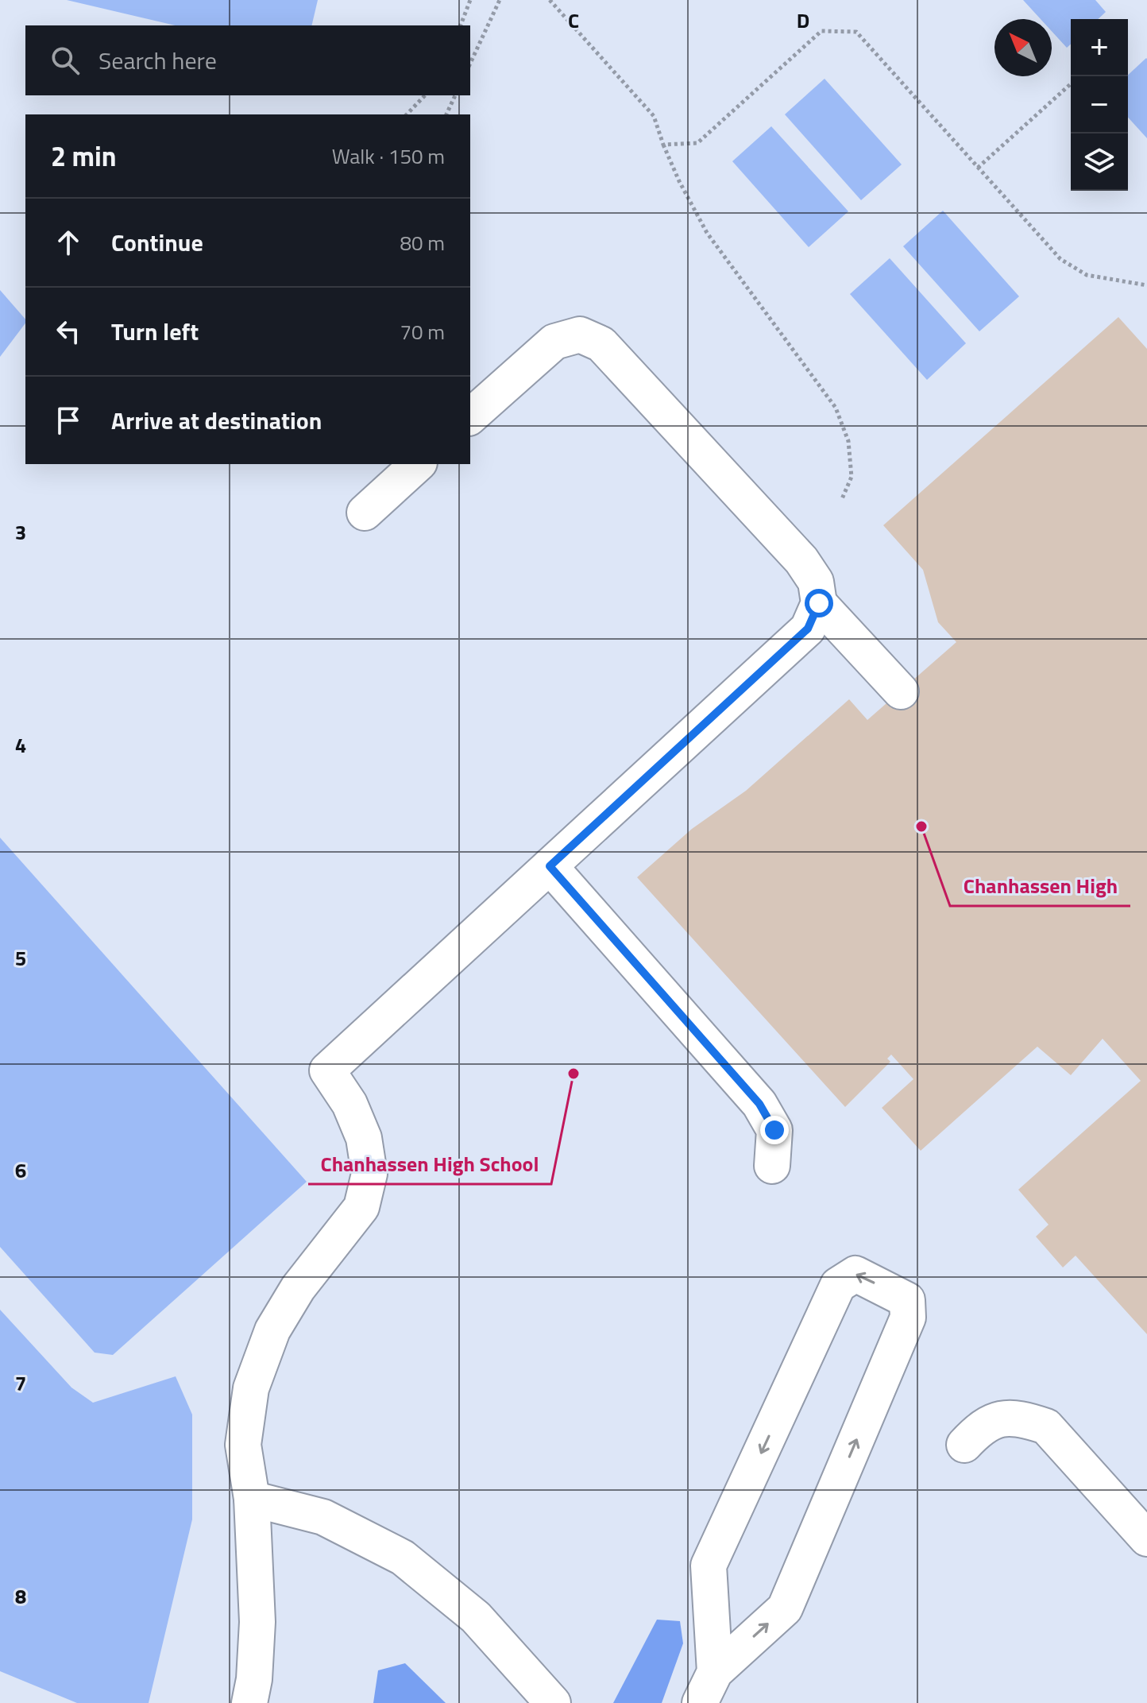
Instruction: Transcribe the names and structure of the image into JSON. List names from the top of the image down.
{
  "places": ["Chanhassen High", "Chanhassen High School"],
  "north": "top left",
  "page": {
    "map_buttons": ["+", "−"],
    "search": "Search here",
    "heading": ["2 min", "Walk · 150 m"],
    "list": [
      ["Continue", "80 m"],
      ["Turn left", "70 m"],
      "Arrive at destination"
    ]
  },
  "grid": {
    "columns": ["C", "D"],
    "rows": [
      "3",
      "4",
      "5",
      "6",
      "7",
      "8"
    ]
  }
}
